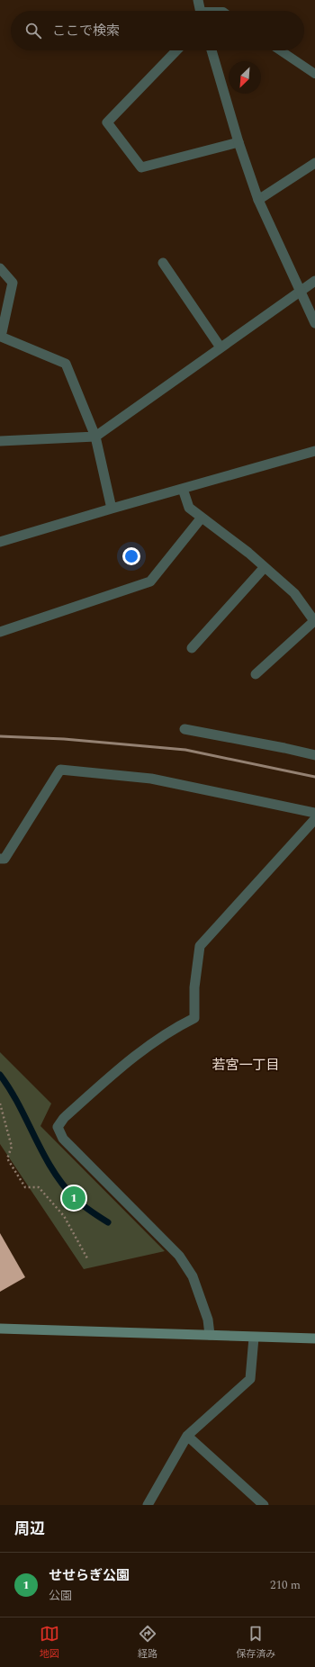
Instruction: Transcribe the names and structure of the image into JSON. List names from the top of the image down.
{
  "districts": ["若宮一丁目"],
  "north": "bottom left",
  "page": {
    "search": "ここで検索",
    "pins": "1",
    "heading": "周辺",
    "list": [
      {
        "mark": "1",
        "name": "せせらぎ公園",
        "note": "公園",
        "value": "210 m"
      }
    ],
    "nav": ["地図", "経路", "保存済み"]
  }
}
